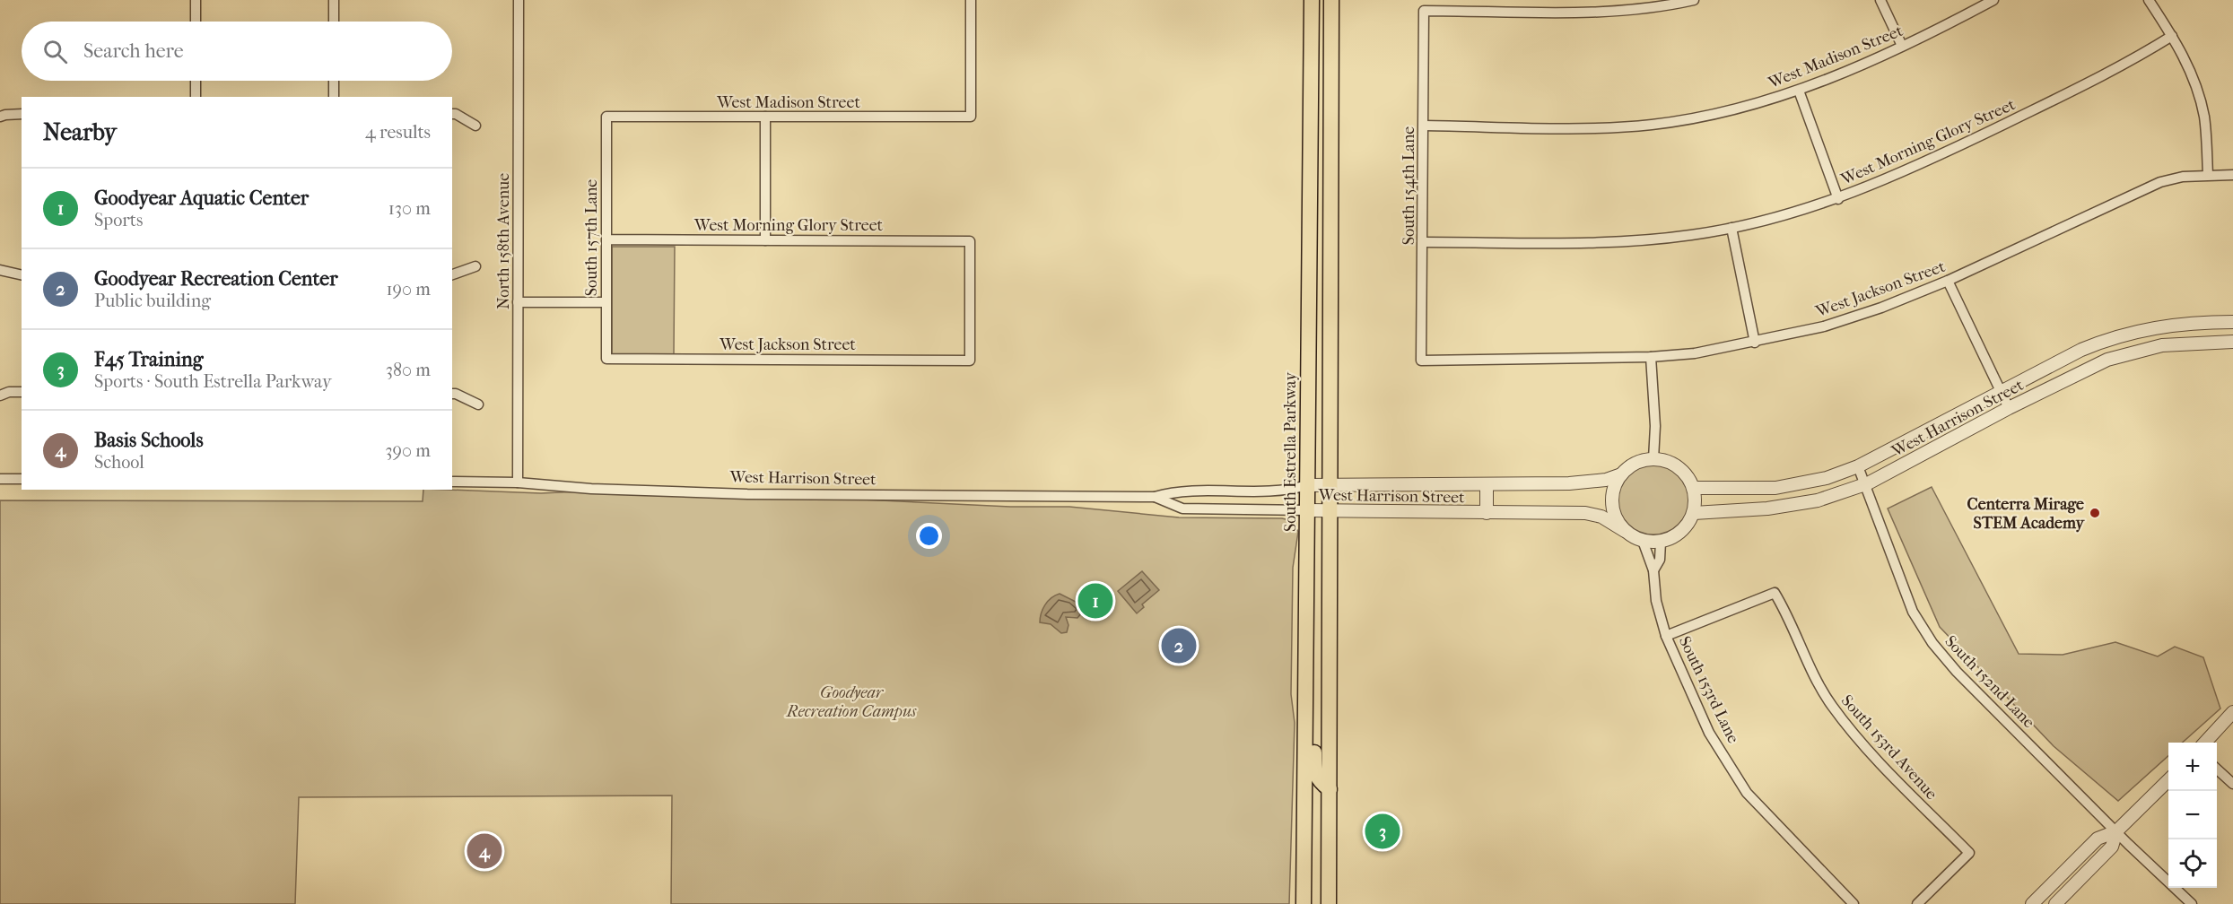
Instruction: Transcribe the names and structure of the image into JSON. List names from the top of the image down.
{
  "streets": {
    "main road": ["South Estrella Parkway"],
    "street": [
      "West Madison Street",
      "West Morning Glory Street",
      "South 154th Lane",
      "South 157th Lane",
      "North 158th Avenue",
      "West Jackson Street",
      "West Harrison Street",
      "South 152nd Lane",
      "South 153rd Lane",
      "South 153rd Avenue"
    ]
  },
  "crossings": [
    ["West Madison Street", "South 154th Lane"],
    ["West Madison Street", "South 157th Lane"],
    ["West Morning Glory Street", "South 154th Lane"],
    ["West Morning Glory Street", "South 157th Lane"],
    ["West Morning Glory Street", "West Jackson Street"],
    ["South 154th Lane", "West Jackson Street"],
    ["South 157th Lane", "West Jackson Street"],
    ["North 158th Avenue", "West Harrison Street"],
    ["West Harrison Street", "South Estrella Parkway"],
    ["West Harrison Street", "South 152nd Lane"],
    ["West Harrison Street", "South 153rd Lane"],
    ["South 153rd Lane", "South 153rd Avenue"]
  ],
  "parks": ["Goodyear Recreation Campus"],
  "places": ["Centerra Mirage STEM Academy"],
  "page": {
    "search": "Search here",
    "heading": ["Nearby", "4 results"],
    "list": [
      {
        "mark": "1",
        "name": "Goodyear Aquatic Center",
        "note": "Sports",
        "value": "130 m"
      },
      {
        "mark": "2",
        "name": "Goodyear Recreation Center",
        "note": "Public building",
        "value": "190 m"
      },
      {
        "mark": "3",
        "name": "F45 Training",
        "note": "Sports · South Estrella Parkway",
        "value": "380 m"
      },
      {
        "mark": "4",
        "name": "Basis Schools",
        "note": "School",
        "value": "390 m"
      }
    ],
    "pins": [
      "1",
      "2",
      "3",
      "4"
    ],
    "map_buttons": ["+", "−"]
  }
}
